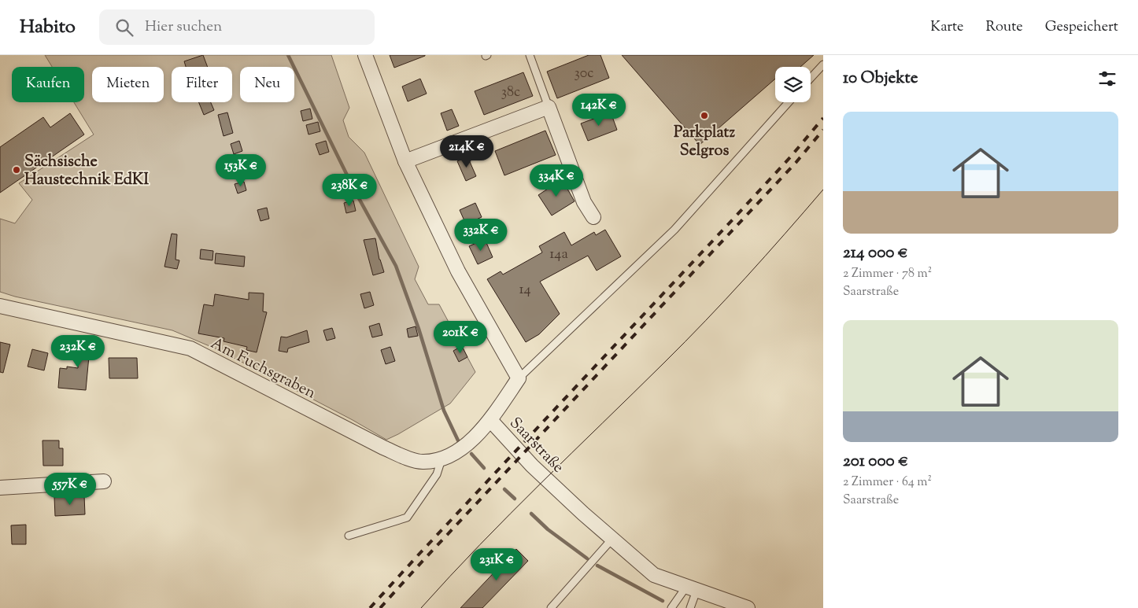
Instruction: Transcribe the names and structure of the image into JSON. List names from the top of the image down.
{
  "streets": {
    "street": ["Am Fuchsgraben", "Saarstraße"]
  },
  "crossings": [
    ["Am Fuchsgraben", "Saarstraße"]
  ],
  "places": ["Parkplatz Selgros", "Sächsische Haustechnik EdKI"],
  "house_numbers": [
    "30c",
    "38c",
    "14a",
    "14"
  ],
  "page": {
    "header": "Habito",
    "search": "Hier suchen",
    "nav": ["Karte", "Route", "Gespeichert"],
    "heading": "10 Objekte",
    "chip": [
      "Kaufen",
      "Mieten",
      "Filter",
      "Neu"
    ],
    "price": [
      "142K €",
      "214K €",
      "153K €",
      "334K €",
      "238K €",
      "332K €",
      "201K €",
      "232K €",
      "557K €",
      "231K €"
    ],
    "list": [
      {
        "name": "214 000 €",
        "note": "2 Zimmer · 78 m² · Saarstraße"
      },
      {
        "name": "201 000 €",
        "note": "2 Zimmer · 64 m² · Saarstraße"
      }
    ]
  }
}
